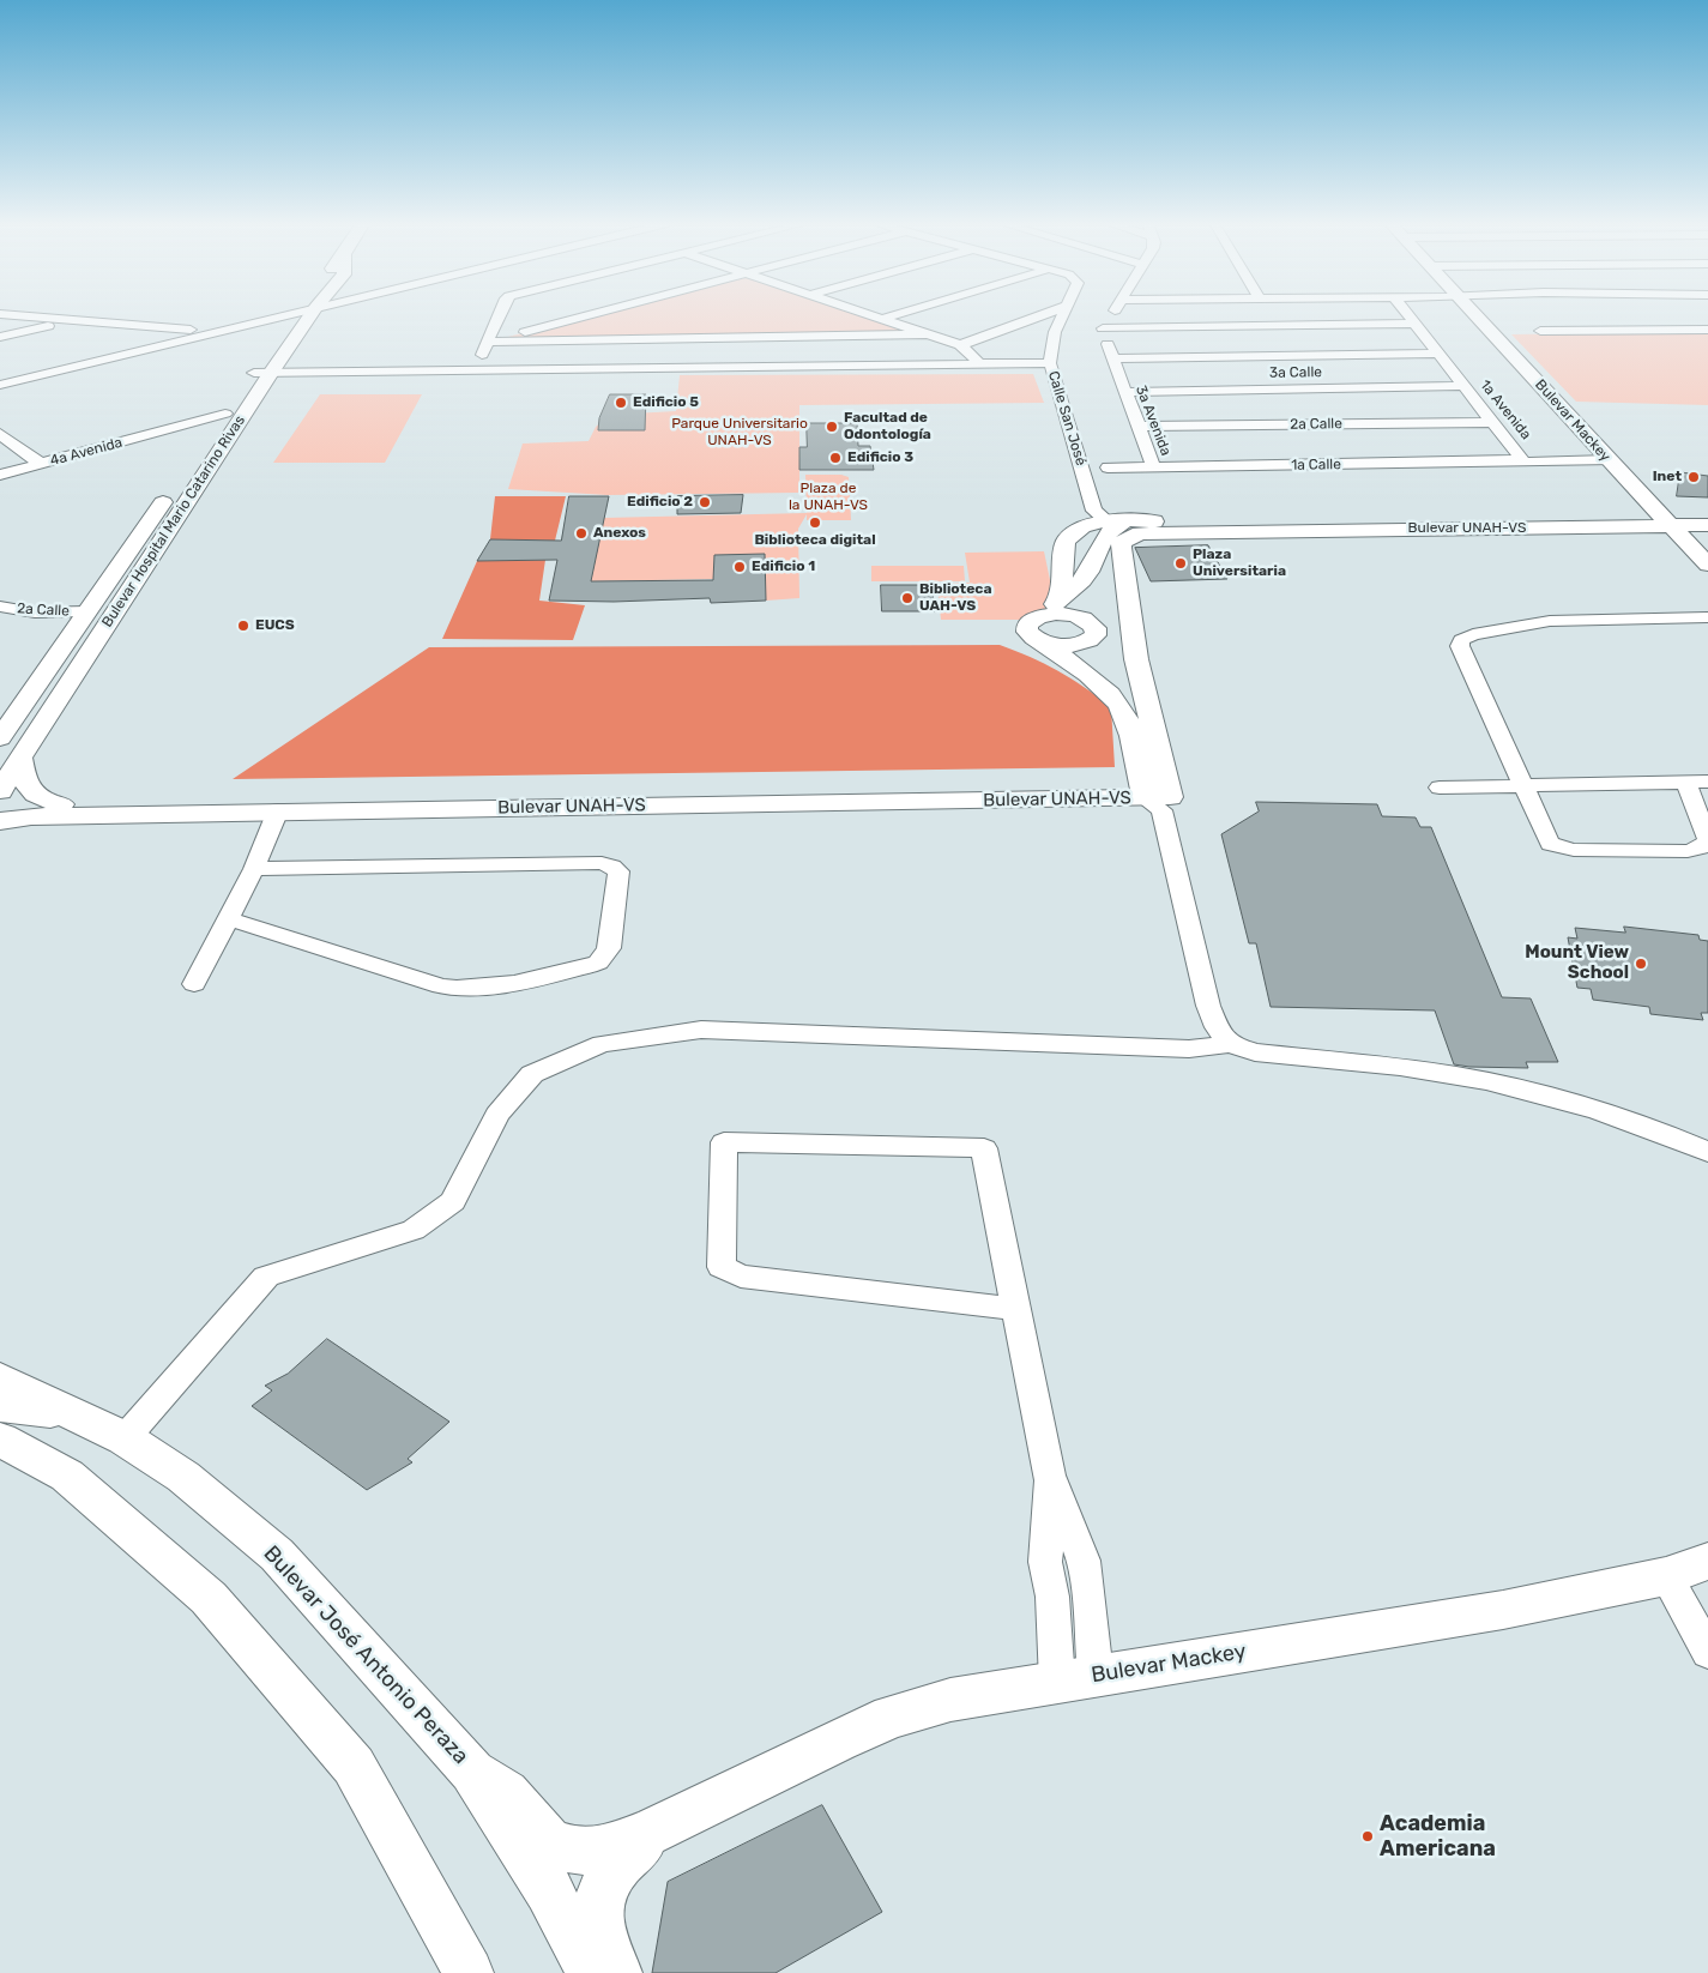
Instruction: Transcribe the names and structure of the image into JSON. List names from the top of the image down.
{
  "streets": {
    "main road": [
      "Bulevar Mackey",
      "Bulevar Hospital Mario Catarino Rivas",
      "Bulevar UNAH-VS",
      "Bulevar José Antonio Peraza"
    ],
    "street": [
      "3a Calle",
      "1a Avenida",
      "Calle San José",
      "3a Avenida",
      "2a Calle",
      "4a Avenida",
      "1a Calle"
    ]
  },
  "crossings": [
    ["3a Calle", "1a Avenida"],
    ["3a Calle", "3a Avenida"],
    ["1a Avenida", "2a Calle"],
    ["1a Avenida", "1a Calle"],
    ["Calle San José", "1a Calle"],
    ["Calle San José", "Bulevar UNAH-VS"],
    ["3a Avenida", "2a Calle"],
    ["3a Avenida", "1a Calle"],
    ["Bulevar Mackey", "1a Calle"],
    ["Bulevar Mackey", "Bulevar UNAH-VS"],
    ["2a Calle", "Bulevar Hospital Mario Catarino Rivas"],
    ["4a Avenida", "Bulevar Hospital Mario Catarino Rivas"]
  ],
  "parks": ["Parque Universitario UNAH-VS", "Plaza de la UNAH-VS"],
  "places": [
    "Edificio 5",
    "Facultad de Odontología",
    "Edificio 3",
    "Inet",
    "Edificio 2",
    "Biblioteca digital",
    "Anexos",
    "Plaza Universitaria",
    "Edificio 1",
    "Biblioteca UAH-VS",
    "EUCS",
    "Mount View School",
    "Academia Americana"
  ]
}
